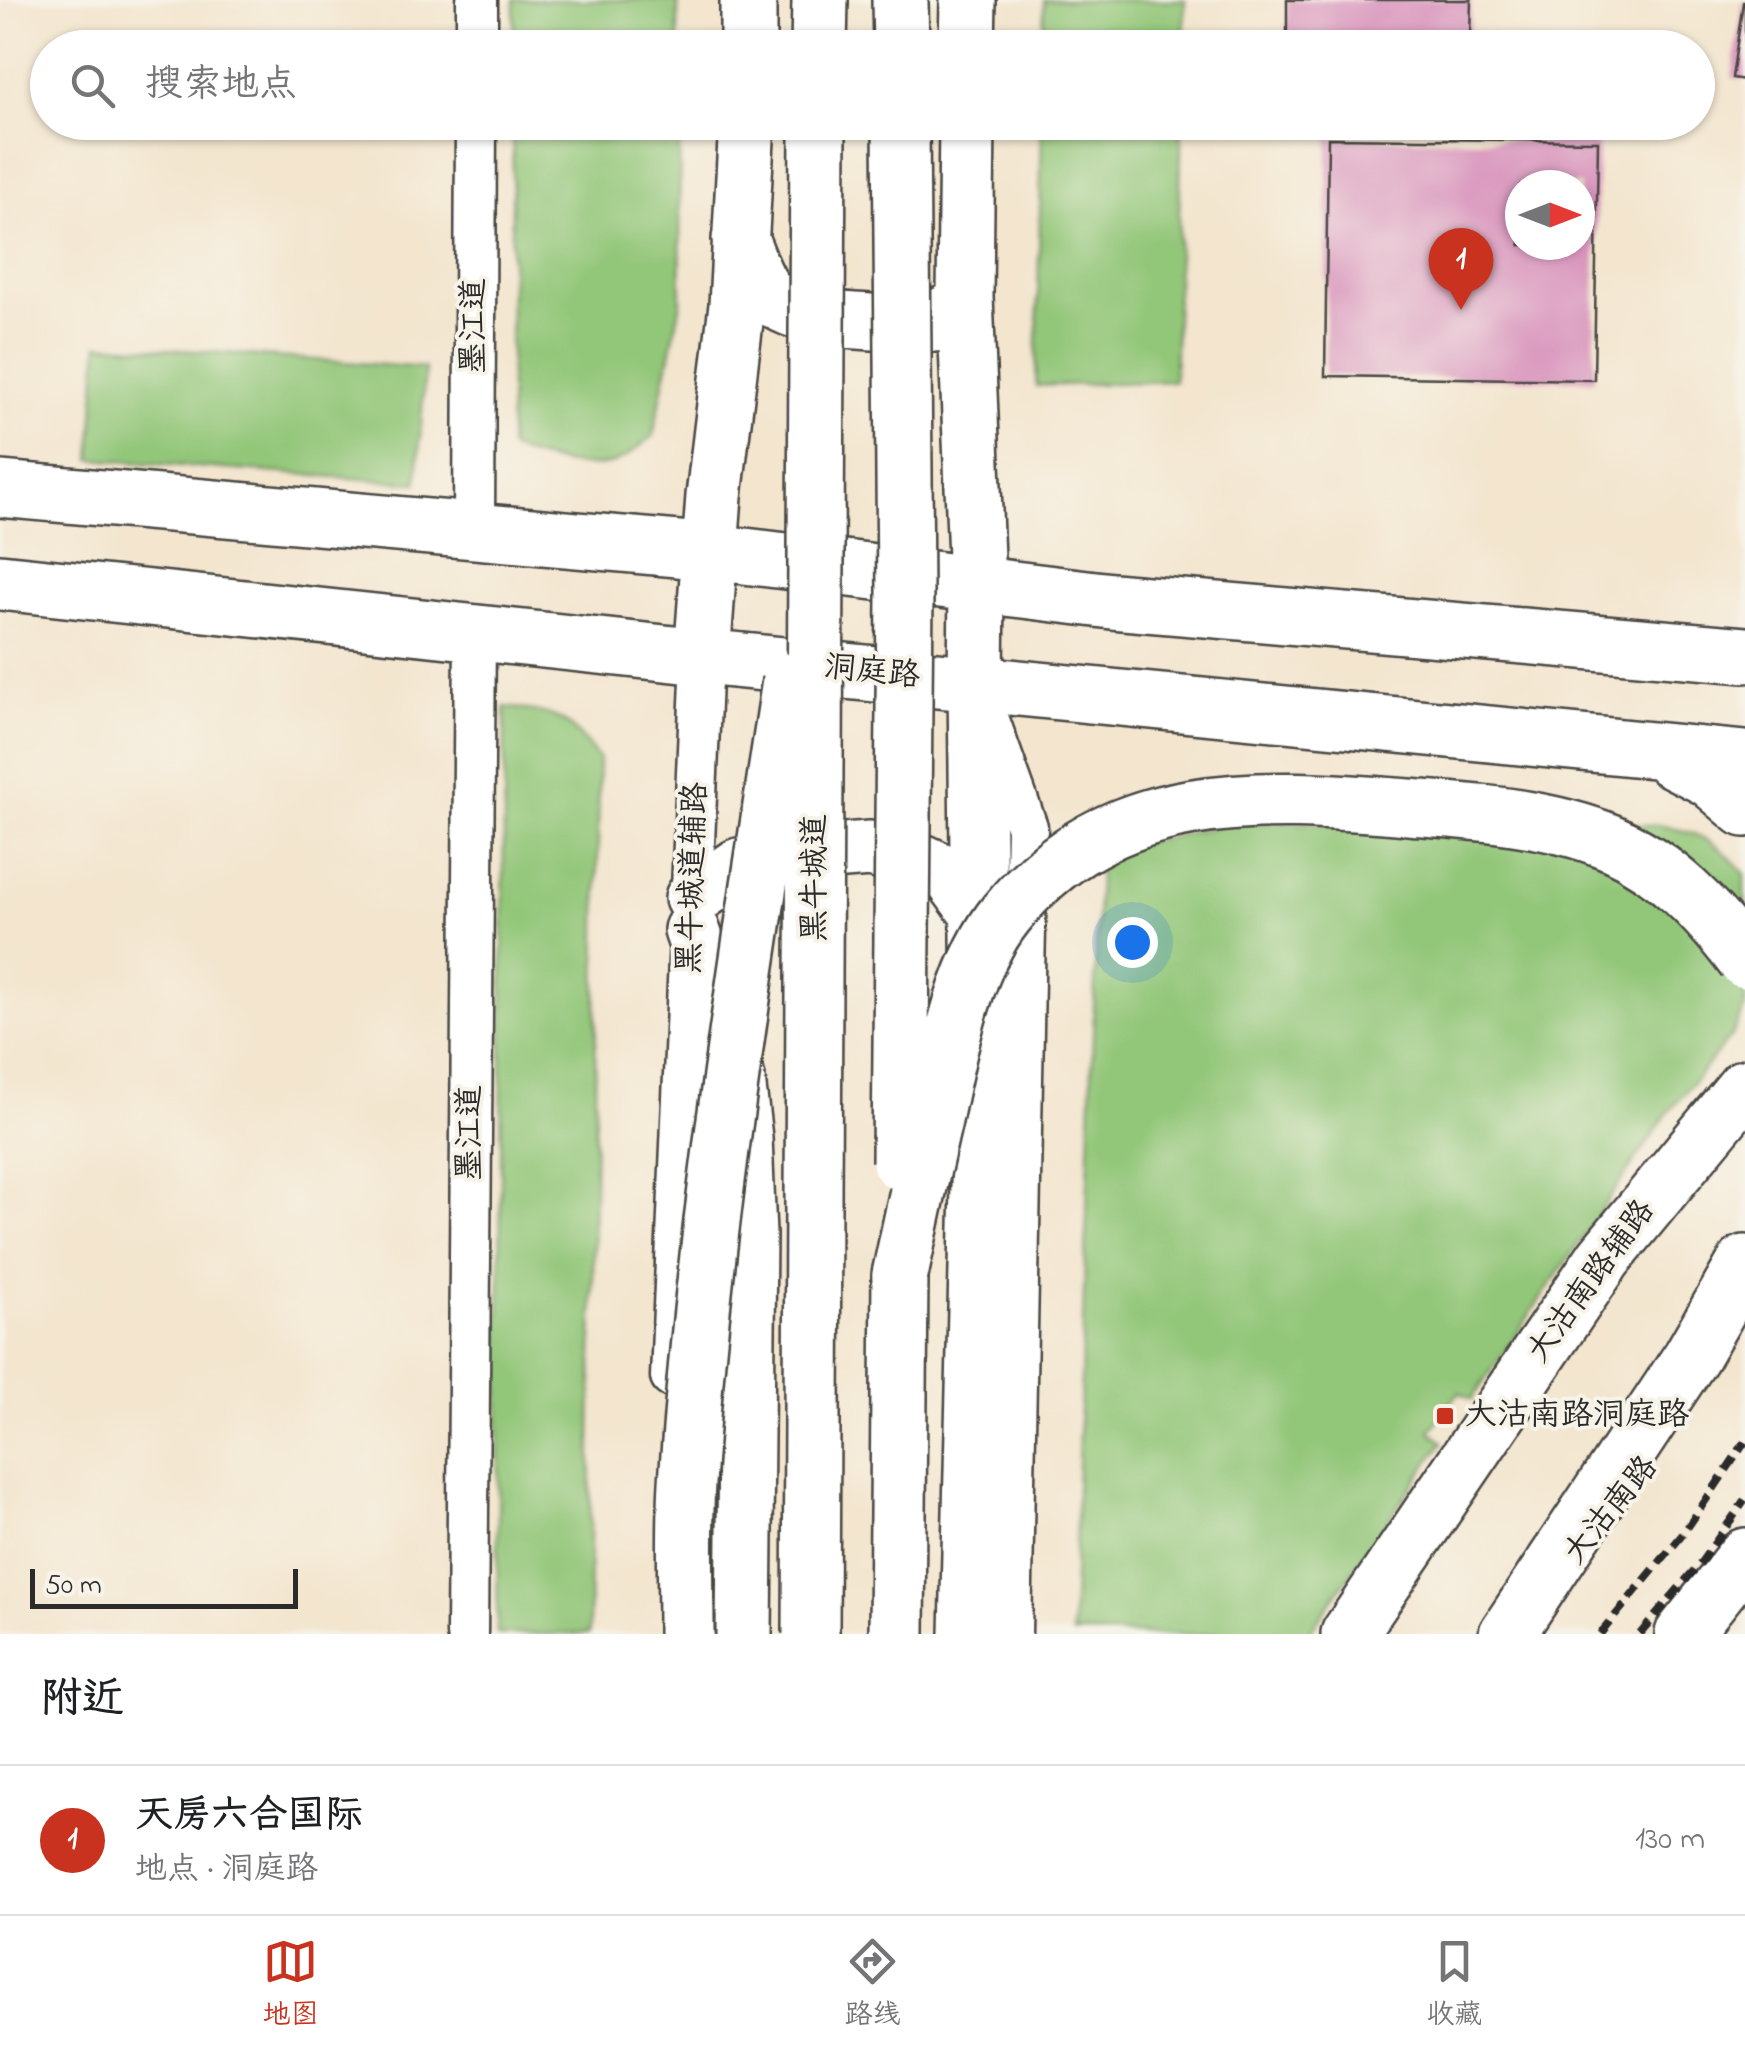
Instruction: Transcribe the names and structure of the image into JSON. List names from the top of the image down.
{
  "streets": {
    "main road": [
      "洞庭路",
      "黑牛城道辅路",
      "黑牛城道",
      "大沽南路辅路",
      "大沽南路"
    ],
    "street": ["墨江道"]
  },
  "crossings": [
    ["墨江道", "洞庭路"],
    ["洞庭路", "黑牛城道辅路"]
  ],
  "places": {
    "transit": ["大沽南路洞庭路"]
  },
  "scale_bar": "50 m",
  "north": "right",
  "page": {
    "search": "搜索地点",
    "pins": "1",
    "scale": "50 m",
    "heading": "附近",
    "list": [
      {
        "mark": "1",
        "name": "天房六合国际",
        "note": "地点 · 洞庭路",
        "value": "130 m"
      }
    ],
    "nav": ["地图", "路线", "收藏"]
  }
}
